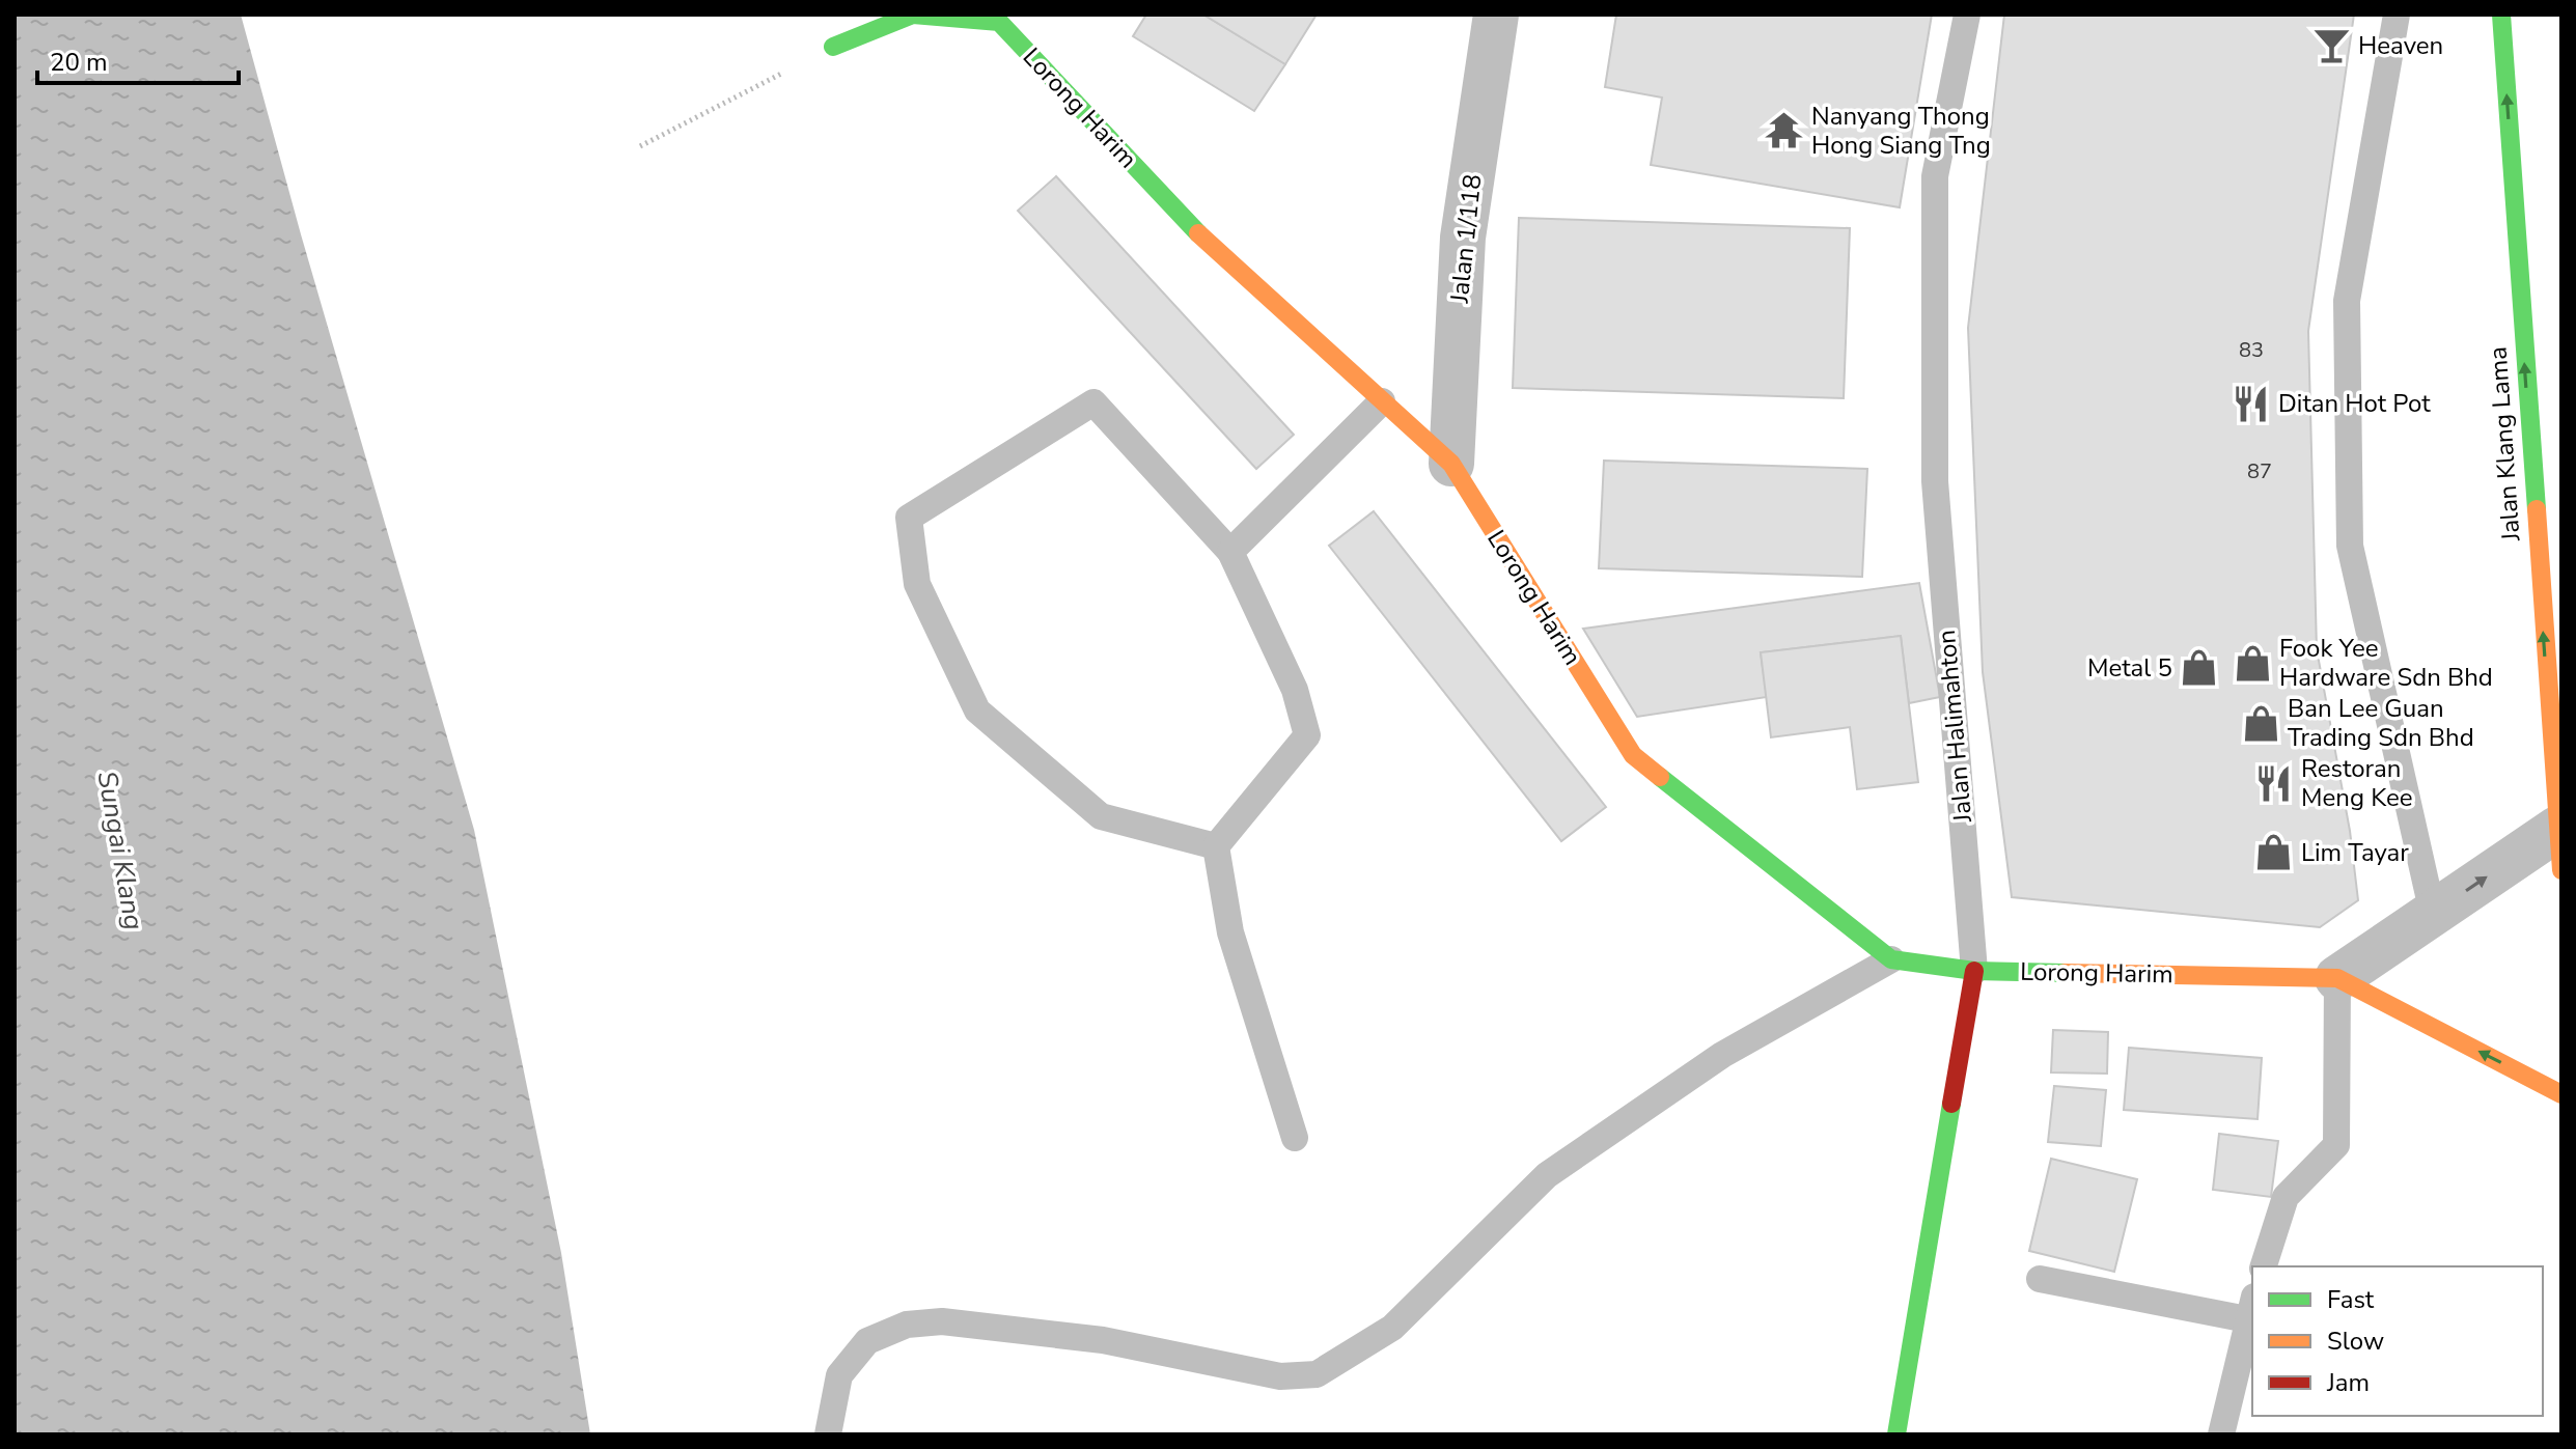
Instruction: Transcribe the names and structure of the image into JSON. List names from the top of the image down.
{
  "streets": {
    "street": [
      "Lorong Harim",
      "Jalan 1/118",
      "Jalan Klang Lama",
      "Jalan Halimahton"
    ]
  },
  "crossings": [
    ["Lorong Harim", "Jalan 1/118"],
    ["Lorong Harim", "Jalan Halimahton"]
  ],
  "one_way": ["Jalan Klang Lama"],
  "water": ["Sungai Klang"],
  "places": {
    "bar": ["Heaven"],
    "temple": ["Nanyang Thong Hong Siang Tng"],
    "restaurant": ["Ditan Hot Pot", "Restoran Meng Kee"],
    "shop": [
      "Fook Yee Hardware Sdn Bhd",
      "Metal 5",
      "Ban Lee Guan Trading Sdn Bhd",
      "Lim Tayar"
    ]
  },
  "house_numbers": ["83", "87"],
  "legend": ["Fast", "Slow", "Jam"],
  "scale_bar": "20 m"
}
